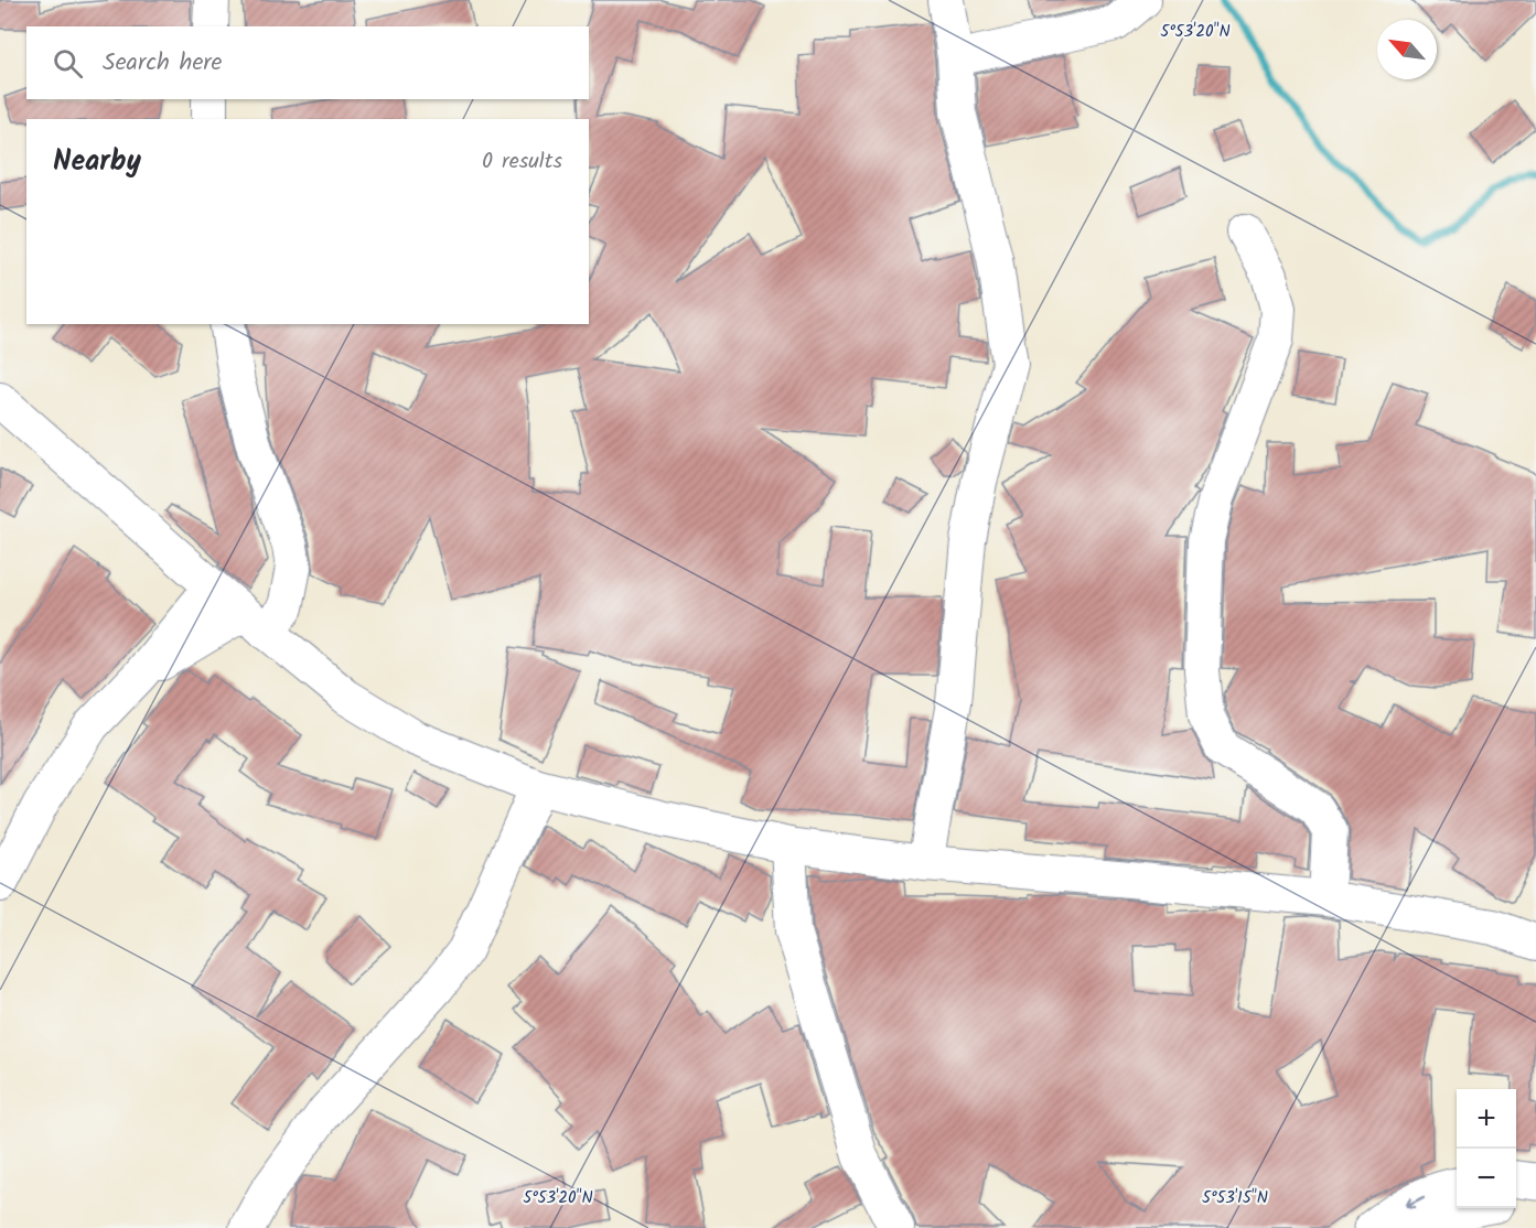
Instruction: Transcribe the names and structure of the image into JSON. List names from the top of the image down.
{
  "north": "top left",
  "page": {
    "search": "Search here",
    "heading": ["Nearby", "0 results"],
    "map_buttons": ["+", "−"]
  },
  "coordinates": ["5°53'20\"N", "5°53'15\"N"]
}
